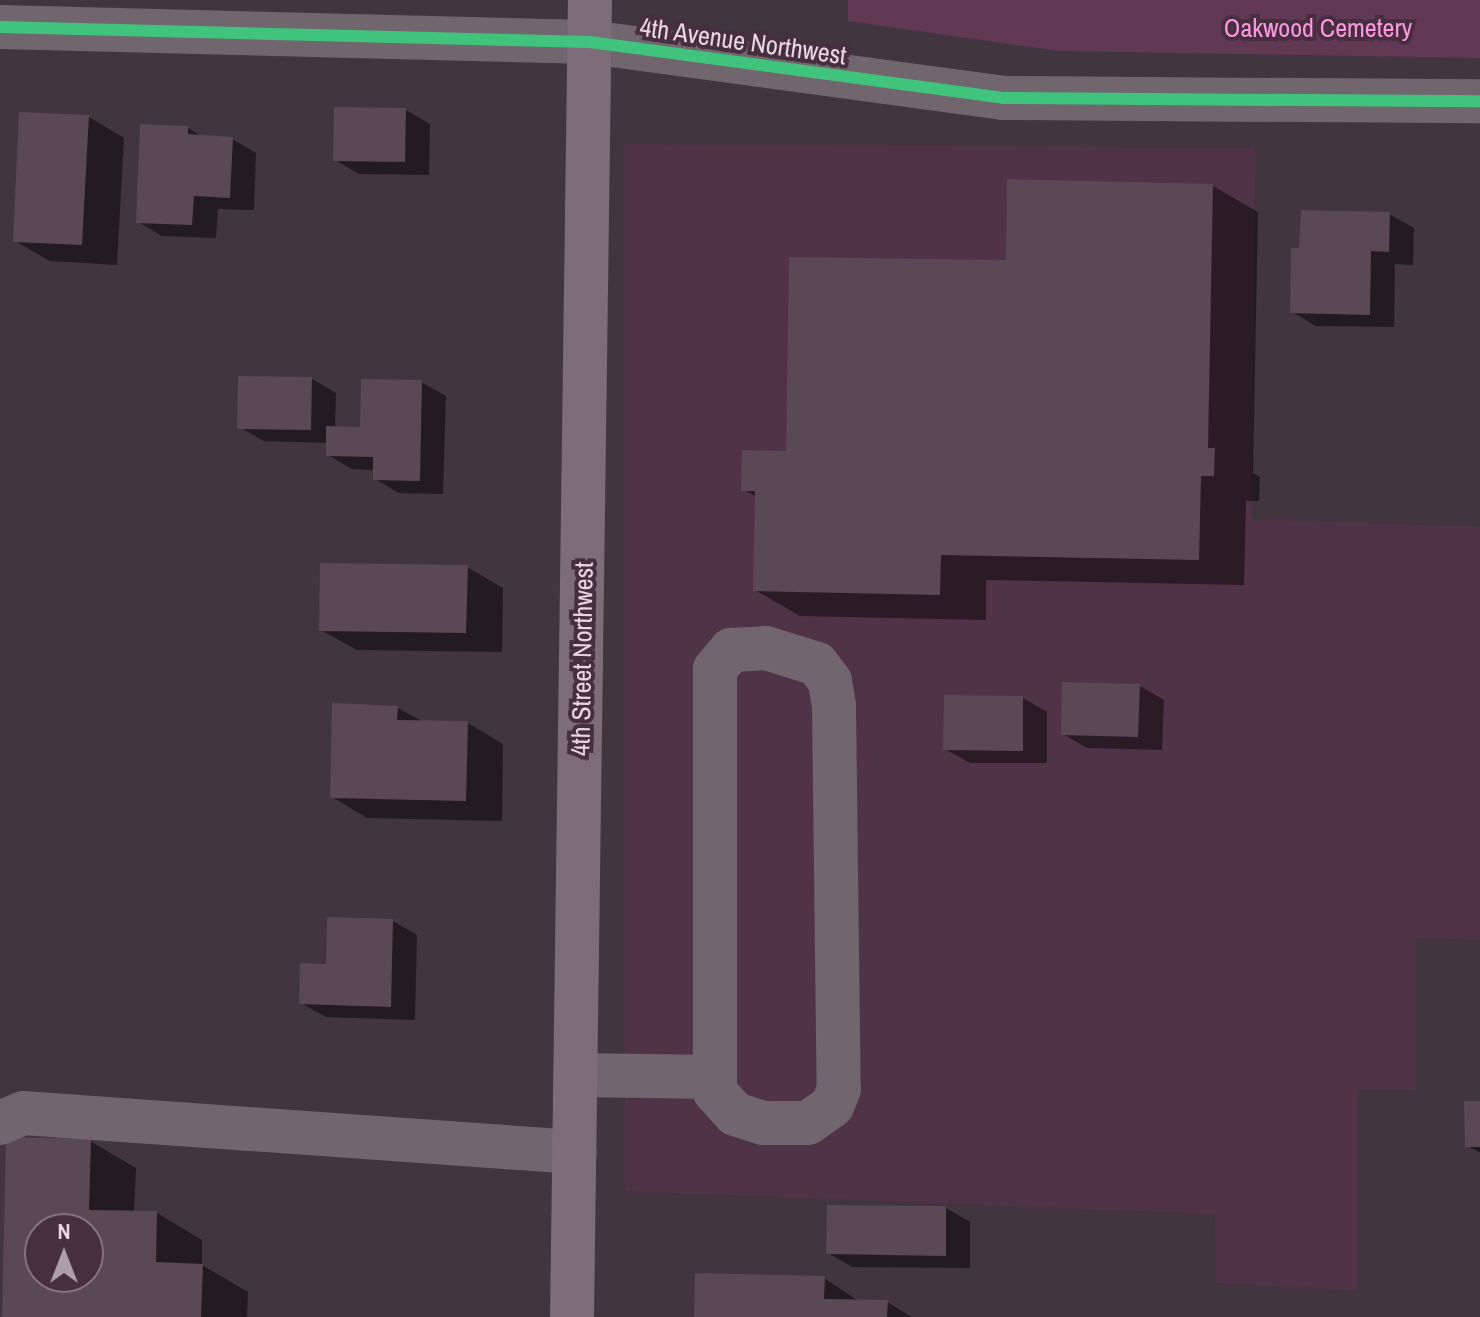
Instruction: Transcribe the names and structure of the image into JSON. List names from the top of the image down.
{
  "streets": {
    "main road": ["4th Street Northwest"],
    "street": ["4th Avenue Northwest"]
  },
  "crossings": [
    ["4th Avenue Northwest", "4th Street Northwest"]
  ],
  "parks": ["Oakwood Cemetery"],
  "north": "top"
}
